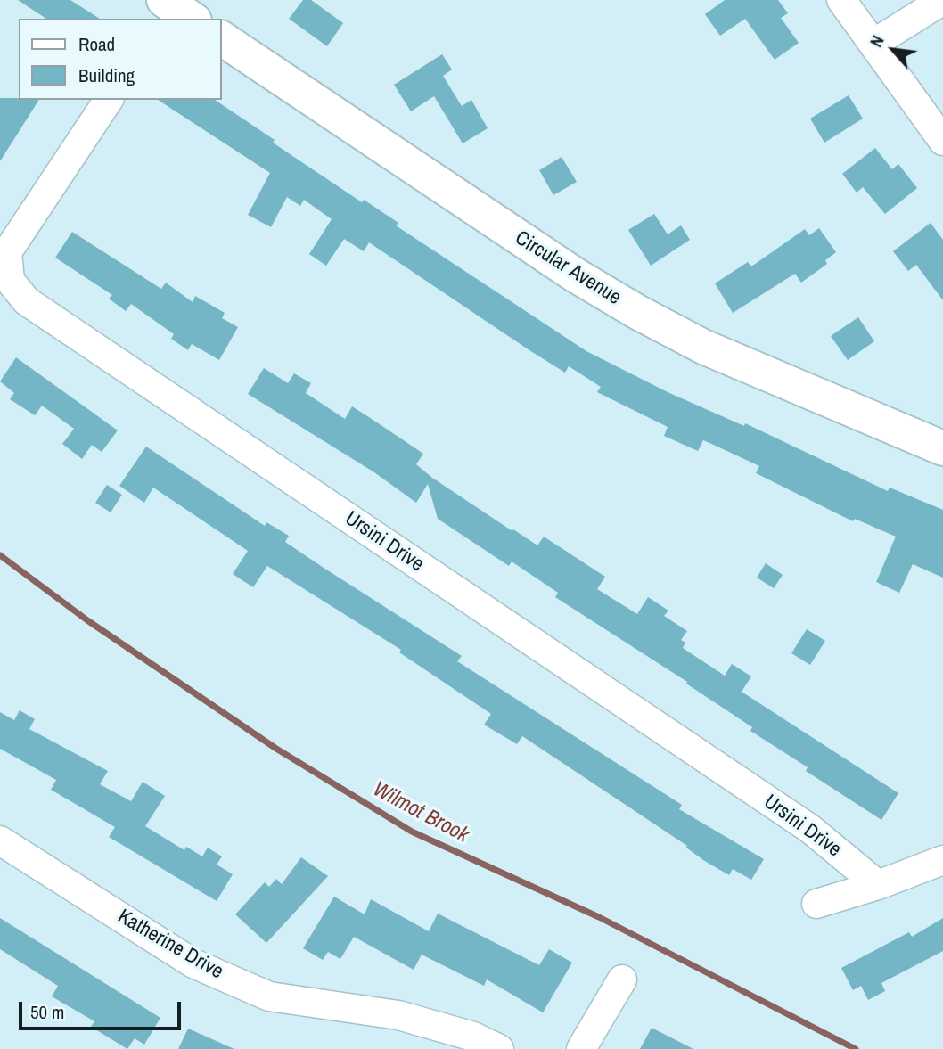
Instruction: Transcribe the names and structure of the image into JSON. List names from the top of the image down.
{
  "streets": {
    "main road": ["Circular Avenue"],
    "street": ["Ursini Drive", "Katherine Drive"]
  },
  "water": ["Wilmot Brook"],
  "legend": ["Road", "Building"],
  "scale_bar": "50 m",
  "north": "top left"
}
